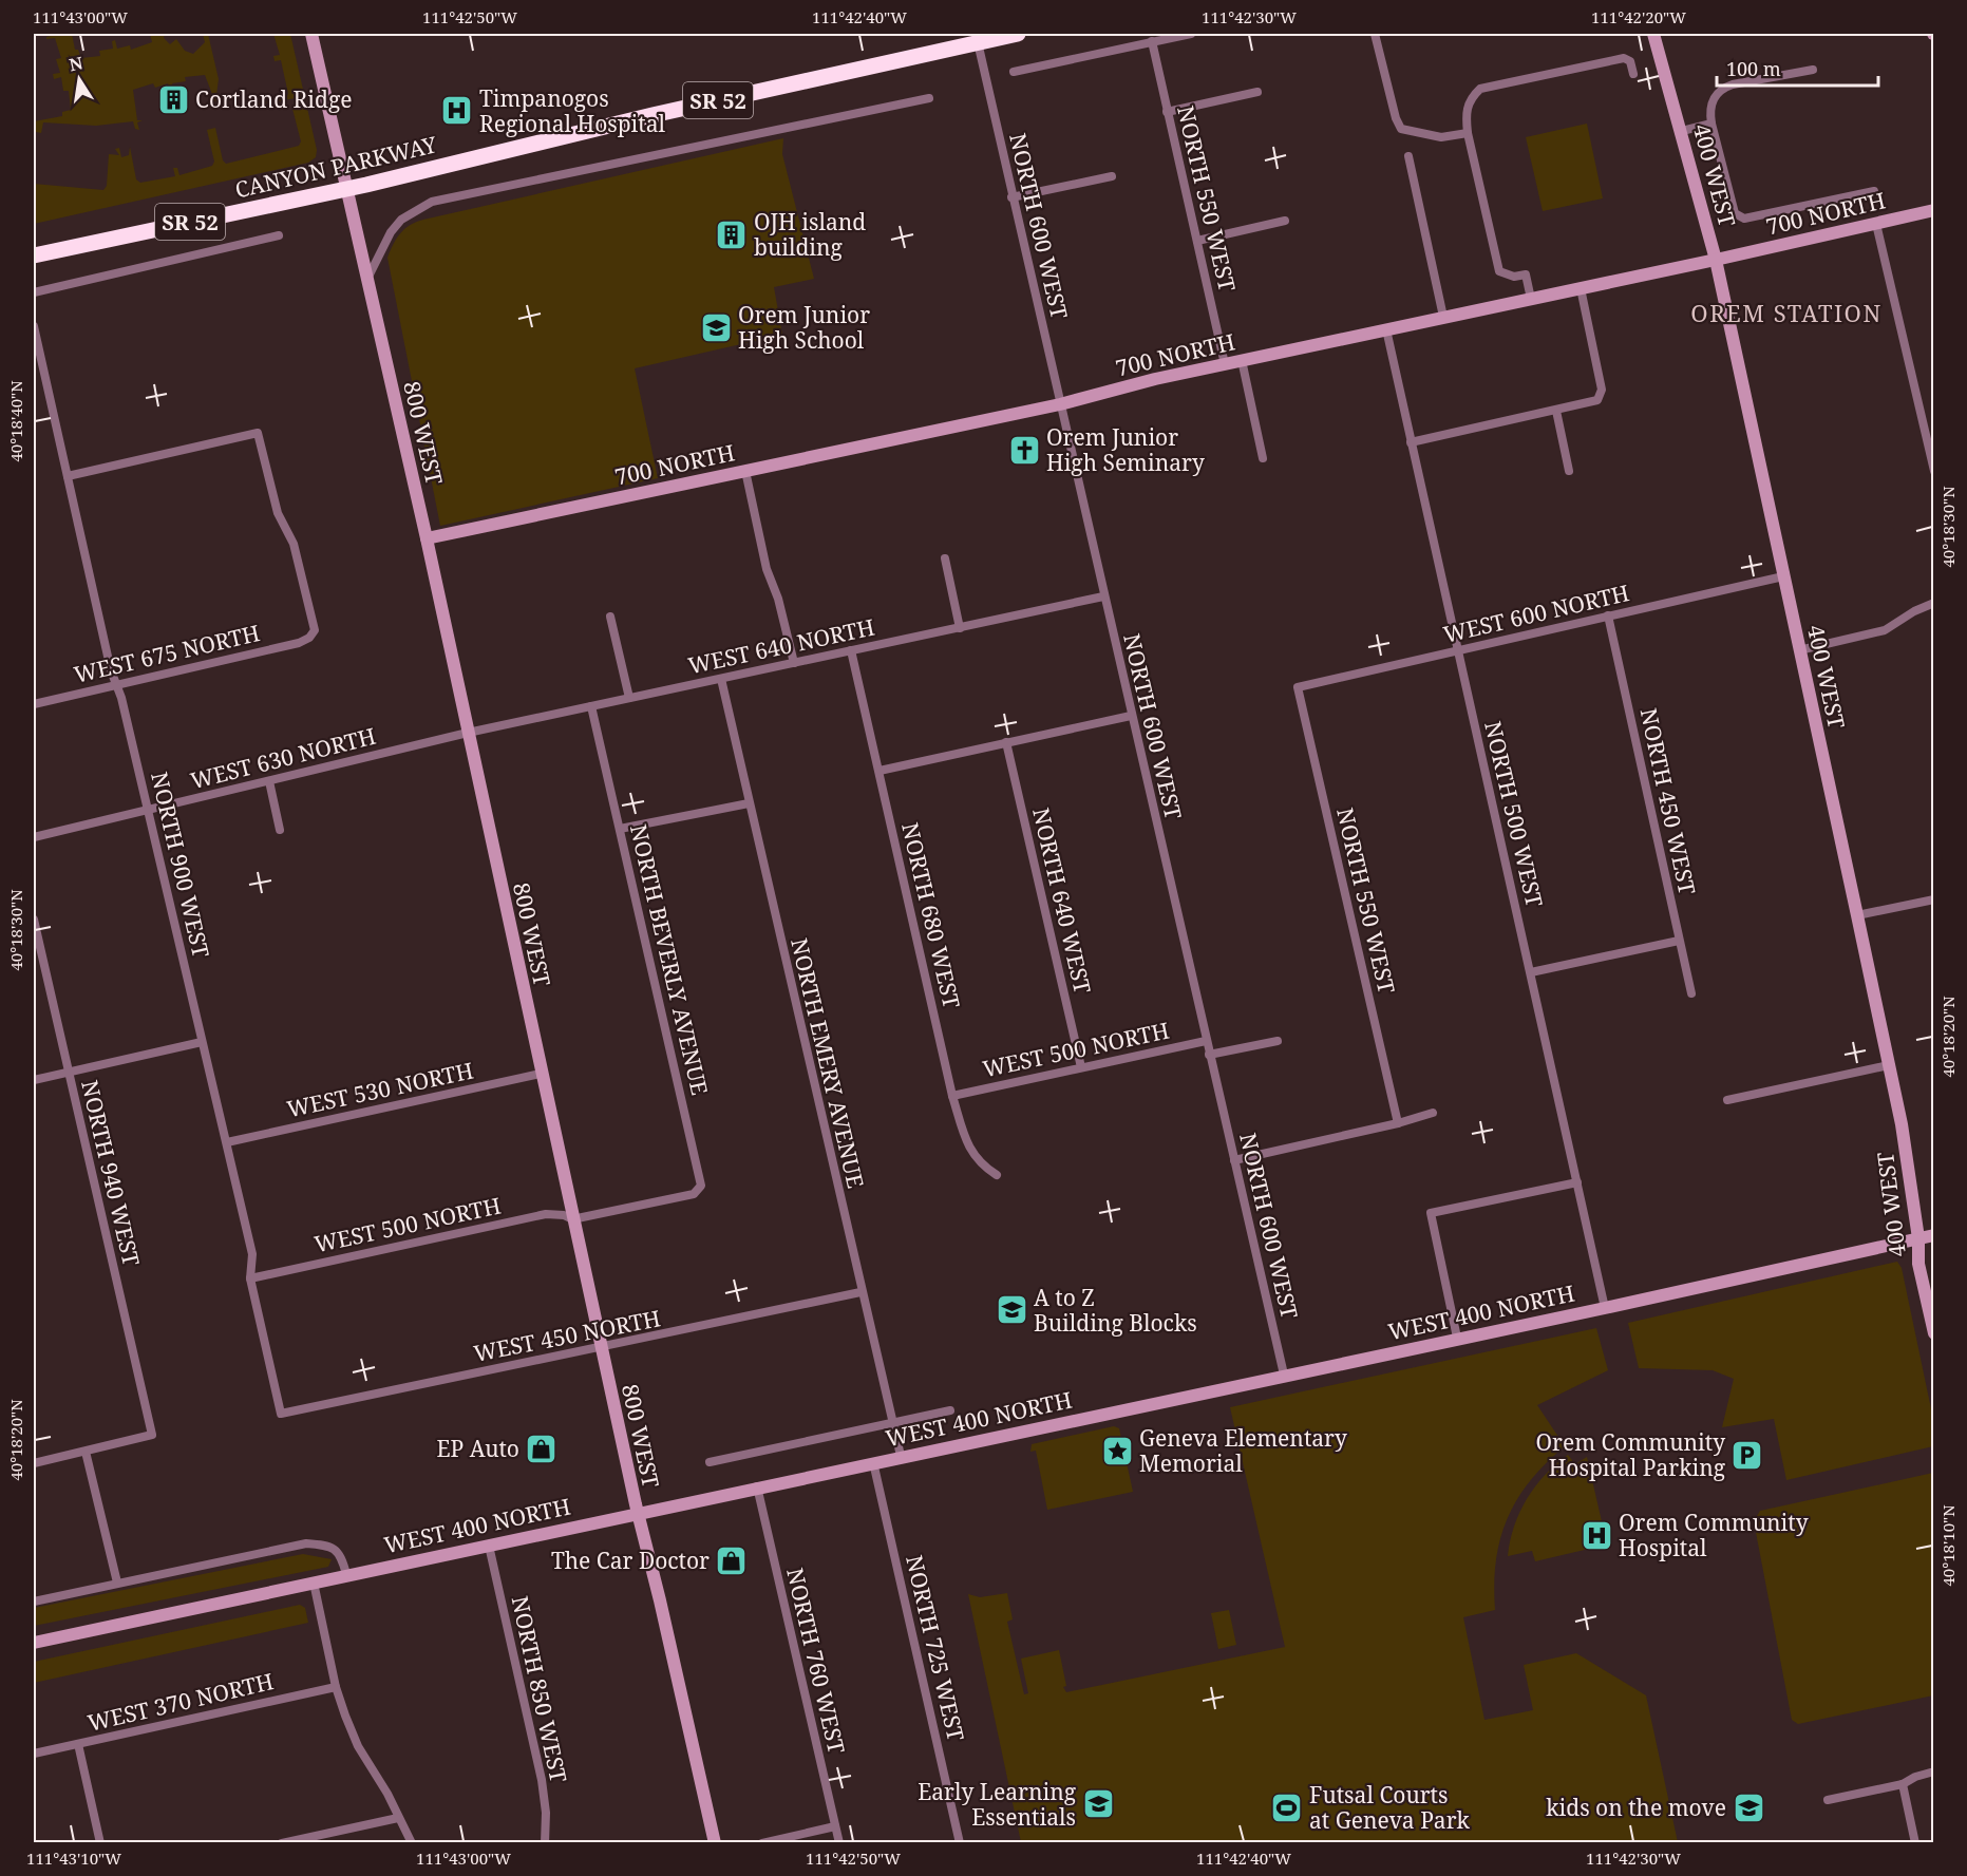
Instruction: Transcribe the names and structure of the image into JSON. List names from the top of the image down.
{
  "streets": {
    "highway": ["SR 52", "CANYON PARKWAY"],
    "street": [
      "400 WEST",
      "NORTH 550 WEST",
      "700 NORTH",
      "NORTH 600 WEST",
      "800 WEST",
      "WEST 600 NORTH",
      "WEST 640 NORTH",
      "WEST 675 NORTH",
      "WEST 630 NORTH",
      "NORTH 450 WEST",
      "NORTH 500 WEST",
      "NORTH 900 WEST",
      "NORTH 640 WEST",
      "NORTH 680 WEST",
      "NORTH BEVERLY AVENUE",
      "WEST 500 NORTH",
      "NORTH EMERY AVENUE",
      "WEST 530 NORTH",
      "NORTH 940 WEST",
      "WEST 400 NORTH",
      "WEST 450 NORTH",
      "NORTH 725 WEST",
      "NORTH 760 WEST",
      "NORTH 850 WEST",
      "WEST 370 NORTH"
    ]
  },
  "crossings": [
    ["CANYON PARKWAY", "NORTH 600 WEST"],
    ["CANYON PARKWAY", "800 WEST"],
    ["400 WEST", "700 NORTH"],
    ["400 WEST", "WEST 600 NORTH"],
    ["400 WEST", "WEST 400 NORTH"],
    ["NORTH 550 WEST", "700 NORTH"],
    ["NORTH 550 WEST", "WEST 600 NORTH"],
    ["700 NORTH", "NORTH 600 WEST"],
    ["700 NORTH", "800 WEST"],
    ["700 NORTH", "NORTH 500 WEST"],
    ["NORTH 600 WEST", "WEST 640 NORTH"],
    ["NORTH 600 WEST", "WEST 500 NORTH"],
    ["NORTH 600 WEST", "WEST 400 NORTH"],
    ["800 WEST", "WEST 640 NORTH"],
    ["800 WEST", "WEST 630 NORTH"],
    ["800 WEST", "WEST 500 NORTH"],
    ["800 WEST", "WEST 530 NORTH"],
    ["800 WEST", "WEST 400 NORTH"],
    ["800 WEST", "WEST 450 NORTH"],
    ["WEST 600 NORTH", "NORTH 450 WEST"],
    ["WEST 600 NORTH", "NORTH 500 WEST"],
    ["WEST 640 NORTH", "WEST 630 NORTH"],
    ["WEST 640 NORTH", "NORTH 680 WEST"],
    ["WEST 640 NORTH", "NORTH BEVERLY AVENUE"],
    ["WEST 640 NORTH", "NORTH EMERY AVENUE"],
    ["WEST 675 NORTH", "NORTH 900 WEST"],
    ["WEST 630 NORTH", "NORTH 900 WEST"],
    ["NORTH 500 WEST", "WEST 400 NORTH"],
    ["NORTH 900 WEST", "WEST 500 NORTH"],
    ["NORTH 900 WEST", "WEST 530 NORTH"],
    ["NORTH 900 WEST", "WEST 450 NORTH"],
    ["NORTH 640 WEST", "WEST 500 NORTH"],
    ["NORTH 680 WEST", "WEST 500 NORTH"],
    ["NORTH BEVERLY AVENUE", "WEST 500 NORTH"],
    ["NORTH EMERY AVENUE", "WEST 400 NORTH"],
    ["NORTH EMERY AVENUE", "WEST 450 NORTH"],
    ["WEST 400 NORTH", "NORTH 725 WEST"],
    ["WEST 400 NORTH", "NORTH 760 WEST"],
    ["WEST 400 NORTH", "NORTH 850 WEST"]
  ],
  "districts": ["OREM STATION"],
  "places": {
    "building": ["Cortland Ridge", "OJH island building"],
    "hospital": ["Timpanogos Regional Hospital", "Orem Community Hospital"],
    "school or university": [
      "Orem Junior High School",
      "A to Z Building Blocks",
      "Early Learning Essentials",
      "kids on the move"
    ],
    "church": ["Orem Junior High Seminary"],
    "shop": ["EP Auto", "The Car Doctor"],
    "place": ["Geneva Elementary Memorial"],
    "parking": ["Orem Community Hospital Parking"],
    "sports": ["Futsal Courts at Geneva Park"]
  },
  "scale_bar": "100 m",
  "north": "top",
  "coordinates": [
    "111°43'00\"W",
    "111°42'50\"W",
    "111°42'40\"W",
    "111°42'30\"W",
    "111°42'20\"W",
    "40°18'40\"N",
    "40°18'30\"N",
    "40°18'20\"N",
    "40°18'10\"N",
    "111°43'10\"W"
  ]
}
